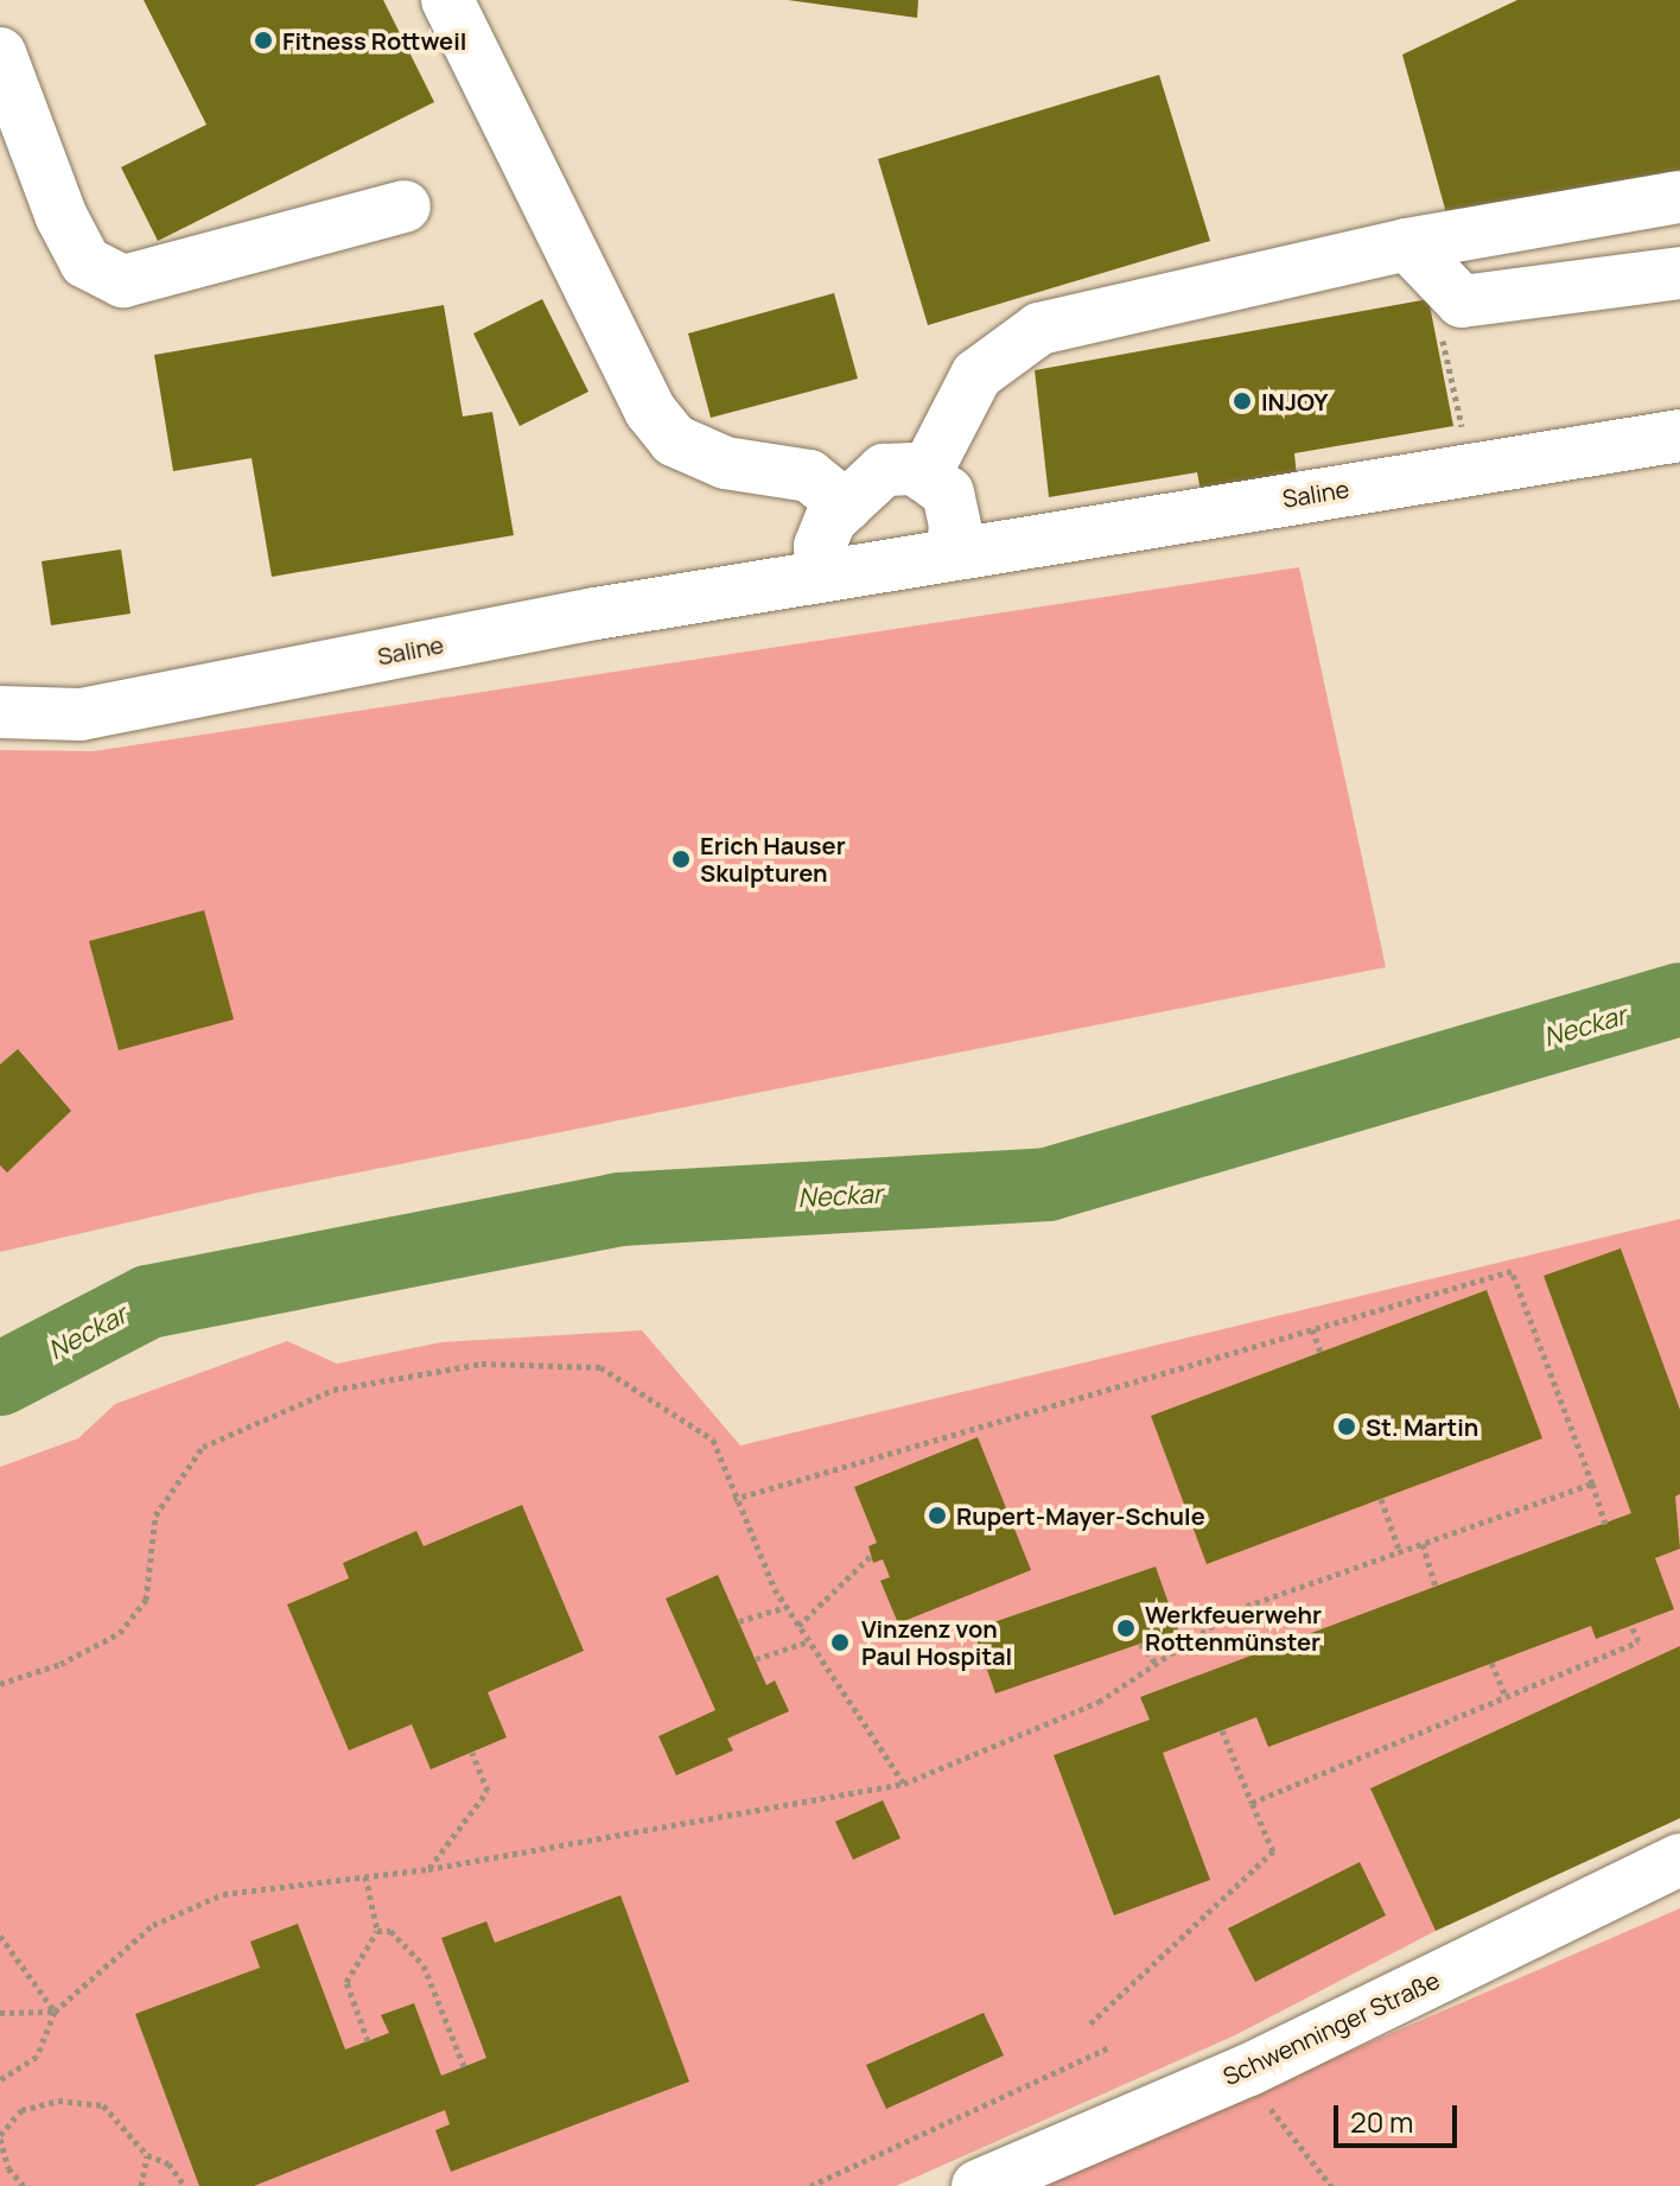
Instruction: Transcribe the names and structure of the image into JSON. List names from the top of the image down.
{
  "streets": {
    "street": ["Saline", "Schwenninger Straße"]
  },
  "water": ["Neckar"],
  "places": [
    "Fitness Rottweil",
    "INJOY",
    "Erich Hauser Skulpturen",
    "St. Martin",
    "Rupert-Mayer-Schule",
    "Werkfeuerwehr Rottenmünster",
    "Vinzenz von Paul Hospital"
  ],
  "scale_bar": "20 m"
}
